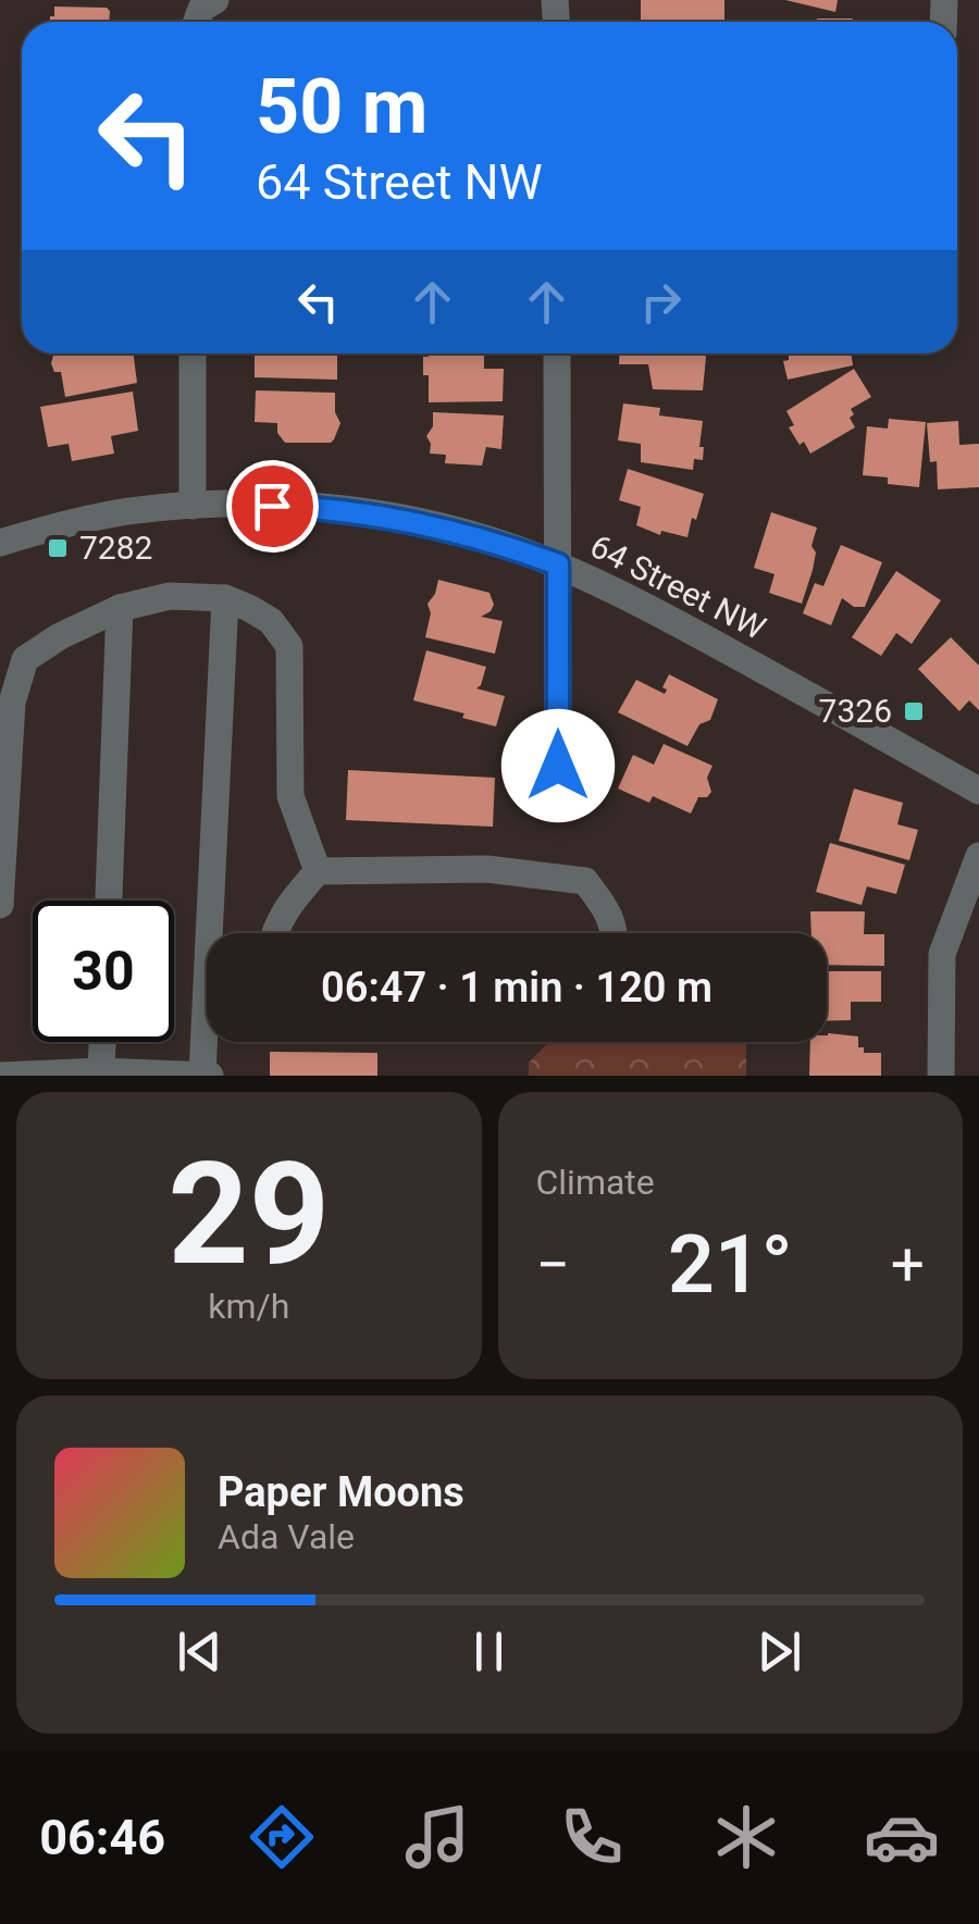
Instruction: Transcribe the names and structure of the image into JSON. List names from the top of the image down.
{
  "streets": {
    "street": ["64 Street NW"]
  },
  "places": {
    "transit": ["7282", "7326"]
  },
  "page": {
    "turn": ["50 m", "64 Street NW"],
    "limit": "30",
    "trip": "06:47 · 1 min · 120 m",
    "tile": [
      ["29", "km/h"],
      "Climate"
    ],
    "heat": ["−", "21°", "+"],
    "song": ["Paper Moons", "Ada Vale"],
    "tabs": "06:46"
  }
}
